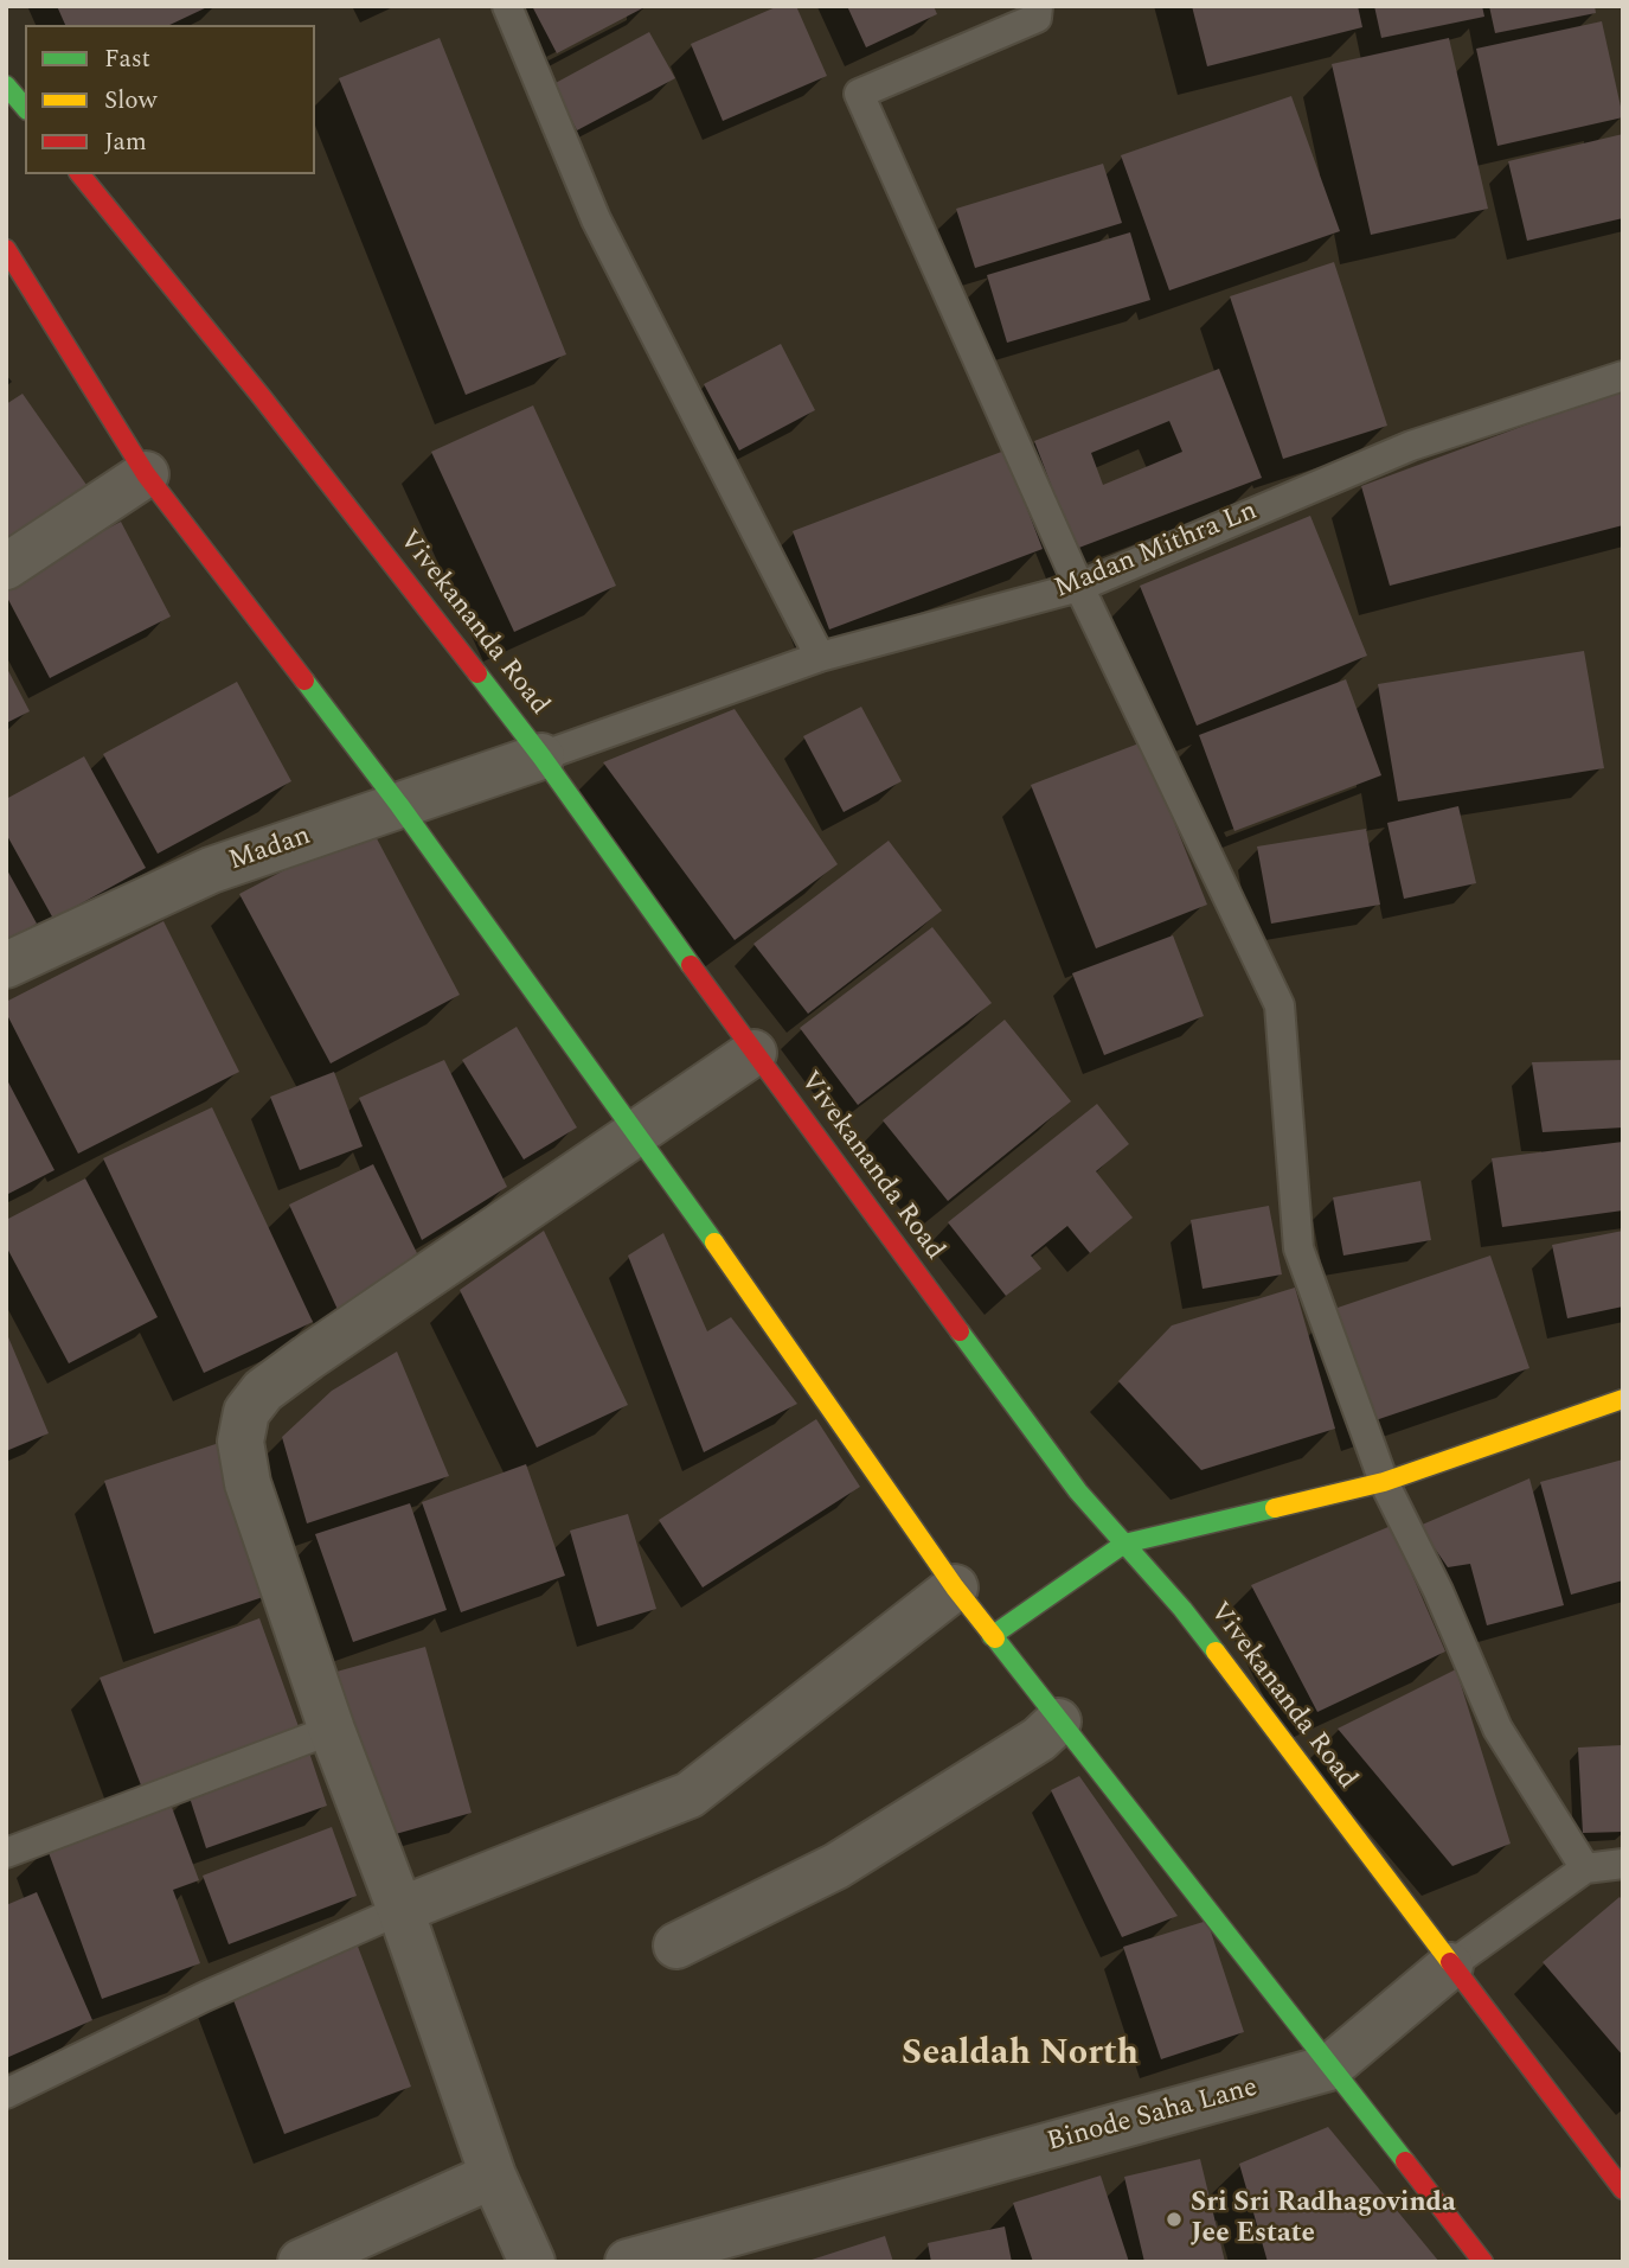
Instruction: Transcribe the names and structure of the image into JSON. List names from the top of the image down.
{
  "streets": {
    "main road": ["Vivekananda Road"],
    "street": ["Madan", "Binode Saha Lane"],
    "lane": ["Madan Mithra Ln"]
  },
  "crossings": [
    ["Madan Mithra Ln", "Vivekananda Road"],
    ["Madan Mithra Ln", "Madan"],
    ["Vivekananda Road", "Madan"],
    ["Vivekananda Road", "Binode Saha Lane"]
  ],
  "districts": ["Sealdah North"],
  "places": ["Sri Sri Radhagovinda Jee Estate"],
  "legend": ["Fast", "Slow", "Jam"]
}
